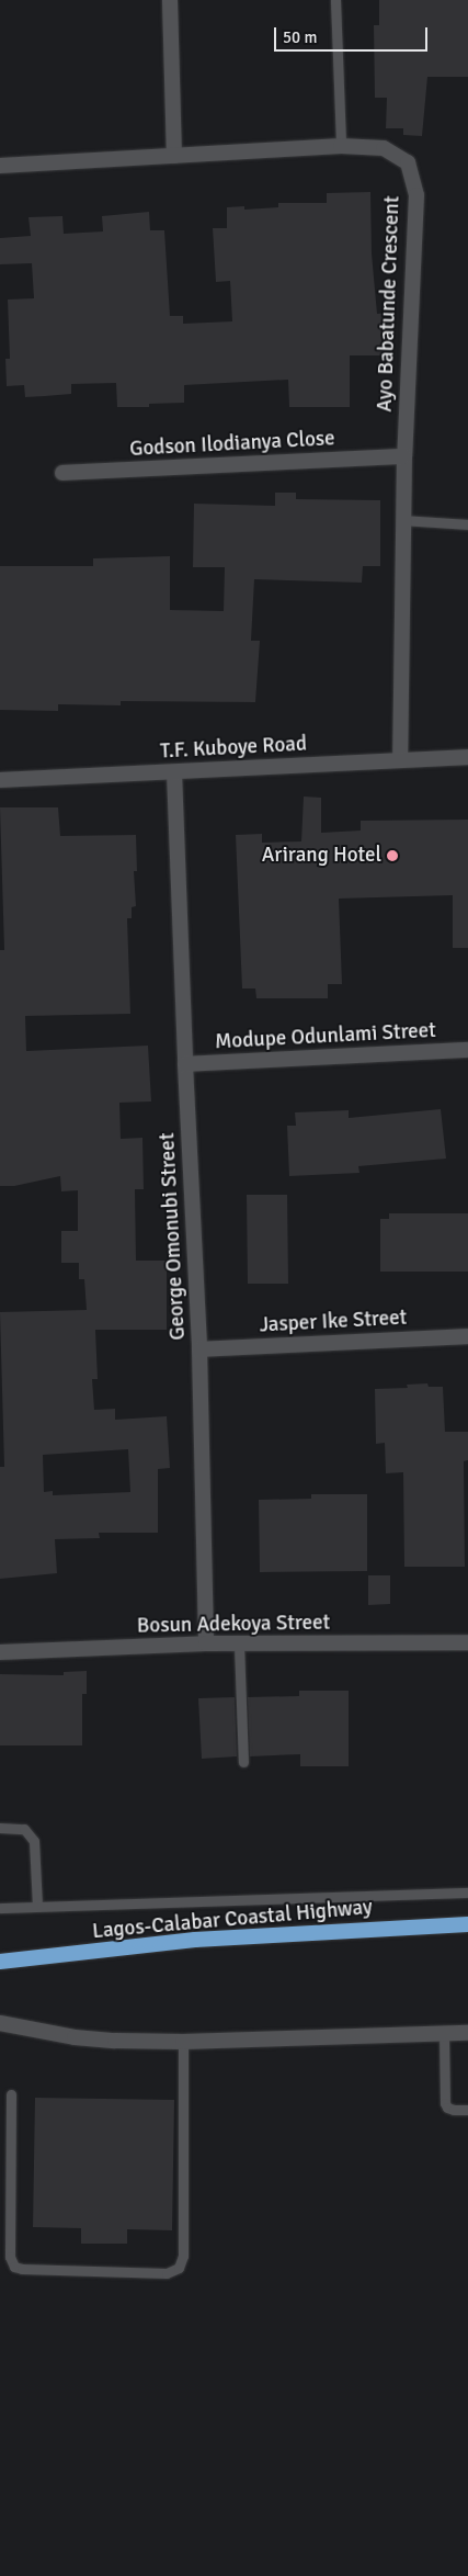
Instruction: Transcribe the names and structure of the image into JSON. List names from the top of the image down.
{
  "streets": {
    "highway": ["Lagos-Calabar Coastal Highway"],
    "street": [
      "Ayo Babatunde Crescent",
      "Godson Ilodianya Close",
      "T.F. Kuboye Road",
      "Modupe Odunlami Street",
      "George Omonubi Street",
      "Jasper Ike Street",
      "Bosun Adekoya Street"
    ]
  },
  "crossings": [
    ["Ayo Babatunde Crescent", "Godson Ilodianya Close"],
    ["Ayo Babatunde Crescent", "T.F. Kuboye Road"],
    ["T.F. Kuboye Road", "George Omonubi Street"],
    ["Modupe Odunlami Street", "George Omonubi Street"],
    ["George Omonubi Street", "Jasper Ike Street"],
    ["George Omonubi Street", "Bosun Adekoya Street"]
  ],
  "places": ["Arirang Hotel"],
  "scale_bar": "50 m"
}
